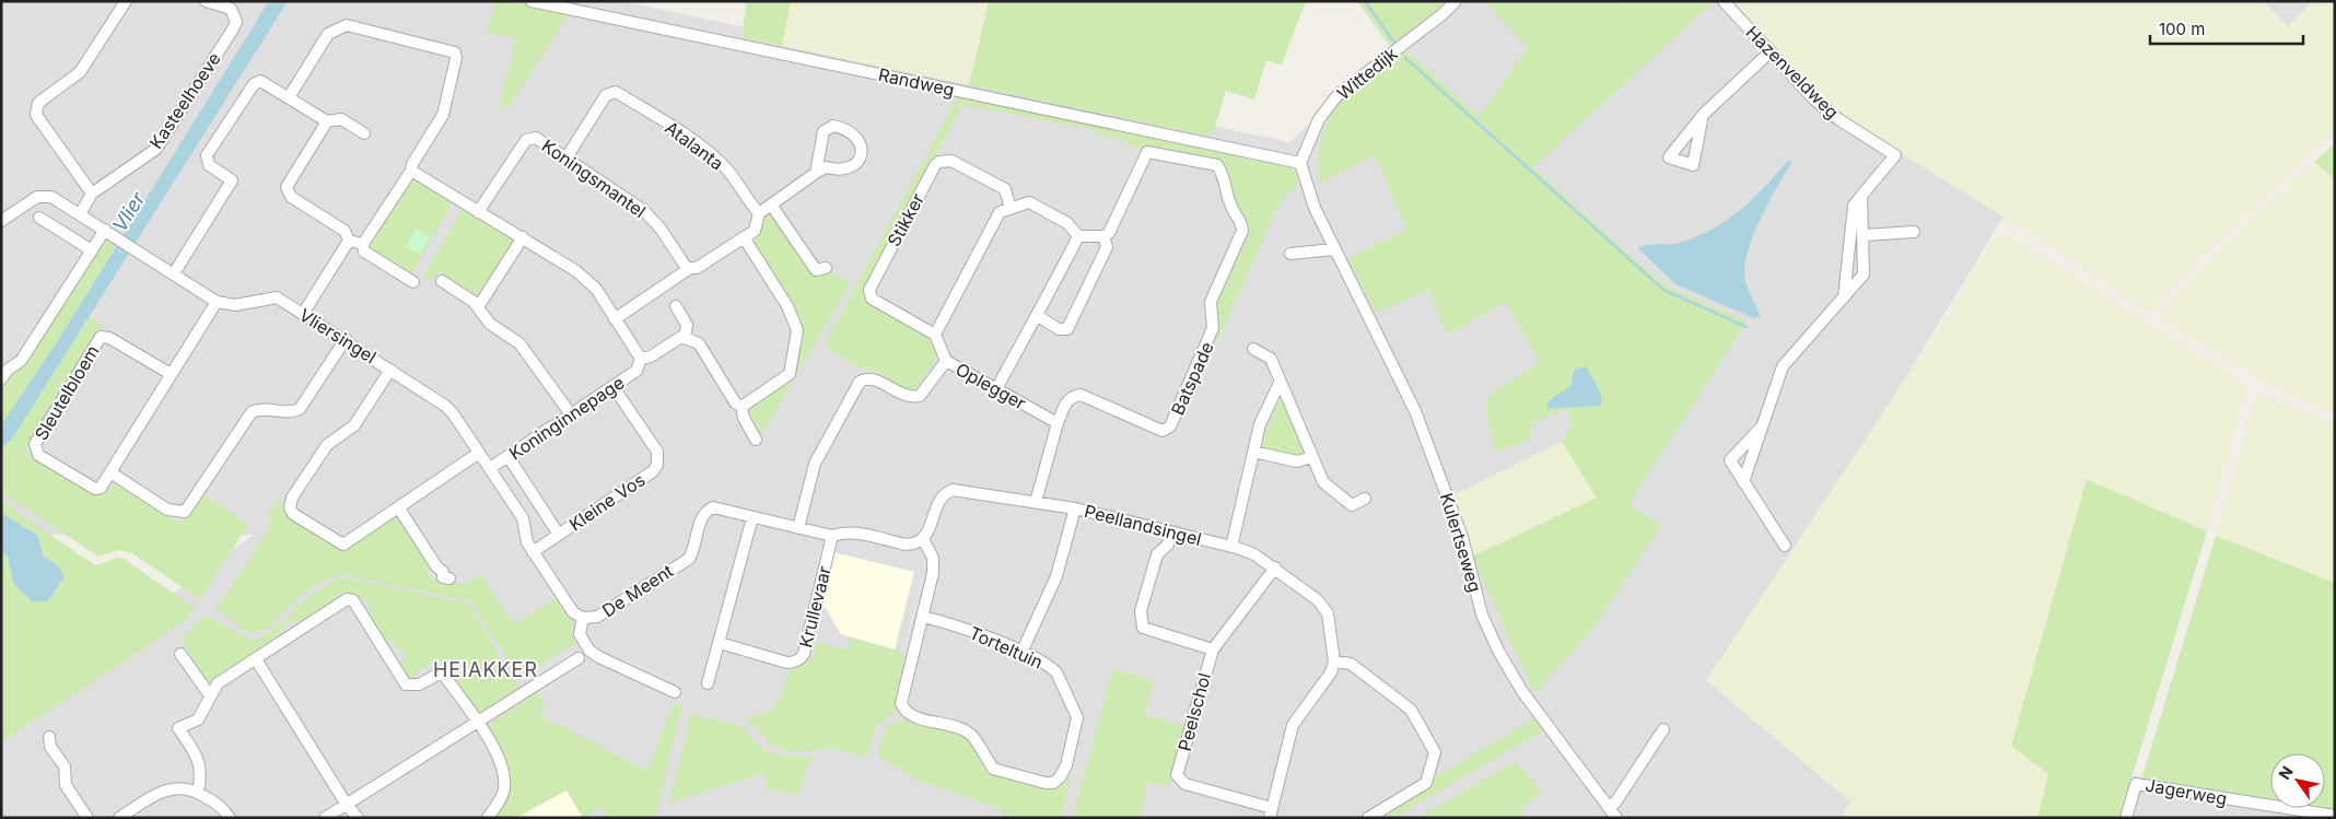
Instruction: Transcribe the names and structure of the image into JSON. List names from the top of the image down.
{
  "streets": {
    "street": [
      "Hazenveldweg",
      "Wittedijk",
      "Randweg",
      "Kasteelhoeve",
      "Atalanta",
      "Koningsmantel",
      "Stikker",
      "Vliersingel",
      "Batspade",
      "Oplegger",
      "Sleutelbloem",
      "Koninginnepage",
      "Kleine Vos",
      "Peellandsingel",
      "Kulertseweg",
      "De Meent",
      "Krullevaar",
      "Torteltuin",
      "Peelschol",
      "Jagerweg"
    ]
  },
  "crossings": [
    ["Wittedijk", "Randweg"],
    ["Wittedijk", "Kulertseweg"],
    ["Randweg", "Kulertseweg"],
    ["Kasteelhoeve", "Vliersingel"],
    ["Atalanta", "Koningsmantel"],
    ["Vliersingel", "Sleutelbloem"],
    ["Vliersingel", "Koninginnepage"],
    ["Vliersingel", "Kleine Vos"],
    ["Vliersingel", "De Meent"],
    ["Batspade", "Oplegger"],
    ["Koninginnepage", "Kleine Vos"],
    ["Peellandsingel", "Torteltuin"],
    ["Peellandsingel", "Peelschol"]
  ],
  "districts": ["HEIAKKER"],
  "water": ["Vlier"],
  "scale_bar": "100 m",
  "north": "top left"
}
